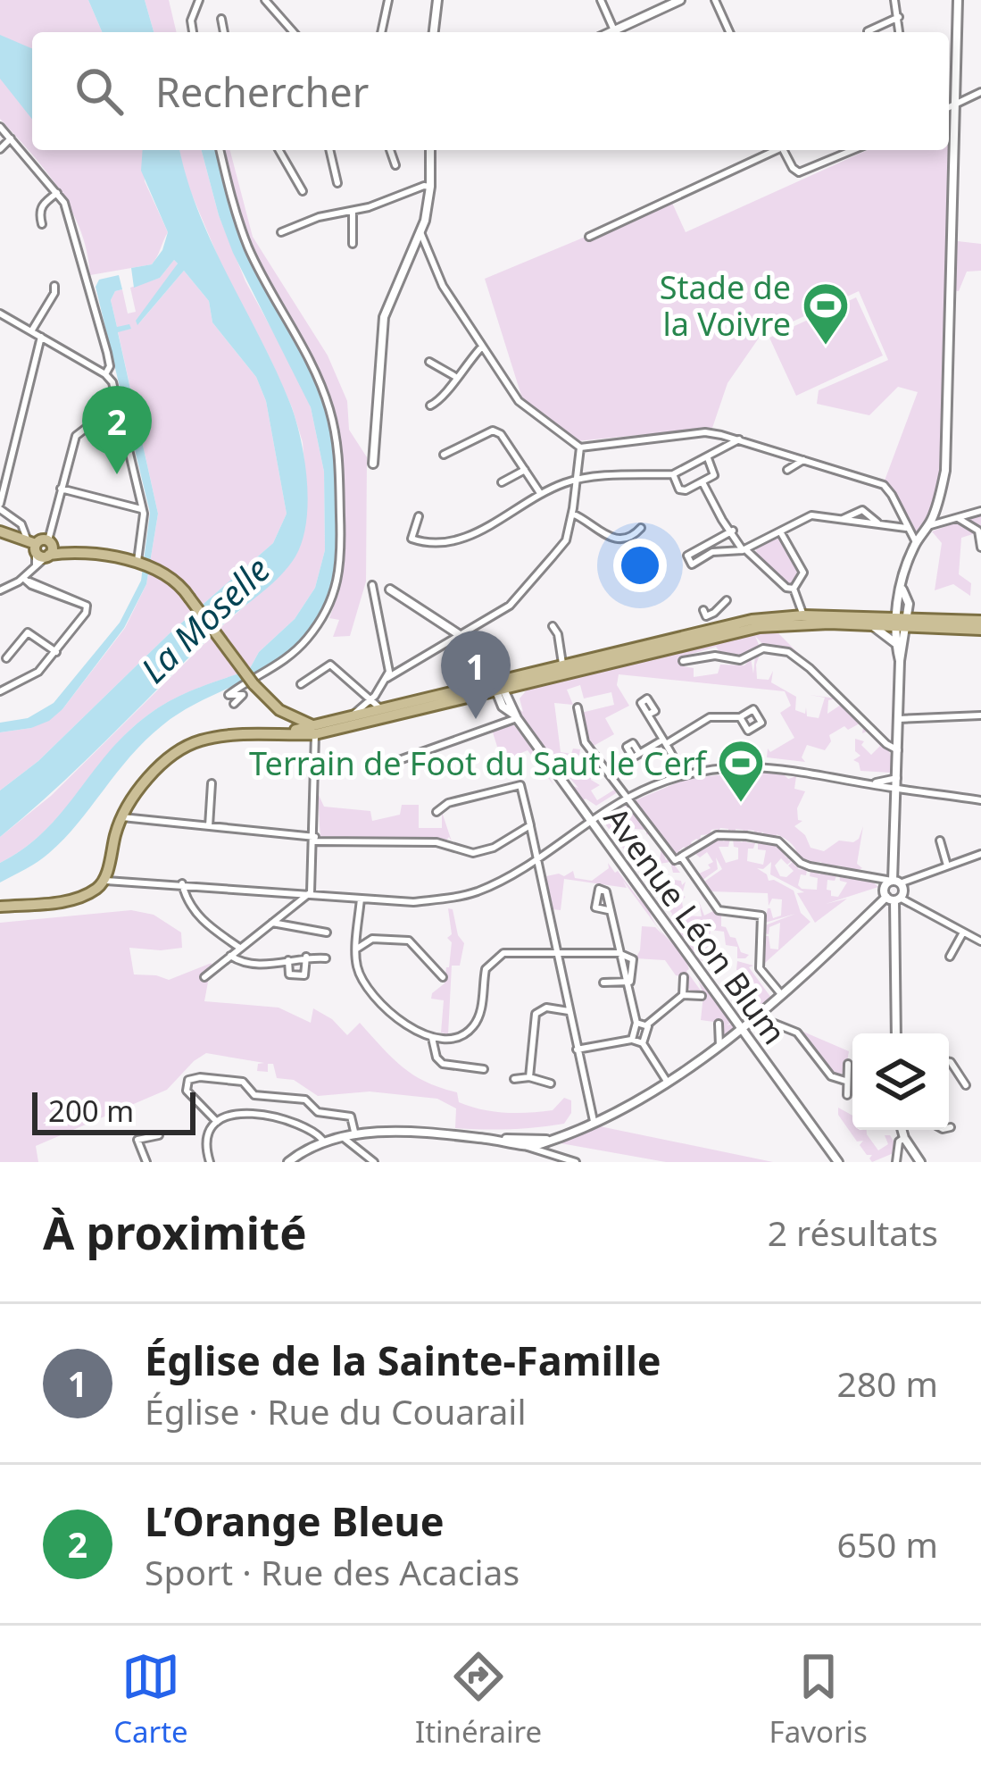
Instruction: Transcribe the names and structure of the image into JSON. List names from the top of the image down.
{
  "streets": {
    "street": ["Avenue Léon Blum"]
  },
  "water": ["La Moselle"],
  "places": {
    "sports": ["Stade de la Voivre", "Terrain de Foot du Saut le Cerf"]
  },
  "scale_bar": "200 m",
  "page": {
    "search": "Rechercher",
    "pins": ["2", "1"],
    "scale": "200 m",
    "heading": ["À proximité", "2 résultats"],
    "list": [
      {
        "mark": "1",
        "name": "Église de la Sainte-Famille",
        "note": "Église · Rue du Couarail",
        "value": "280 m"
      },
      {
        "mark": "2",
        "name": "L’Orange Bleue",
        "note": "Sport · Rue des Acacias",
        "value": "650 m"
      }
    ],
    "nav": ["Carte", "Itinéraire", "Favoris"]
  }
}
